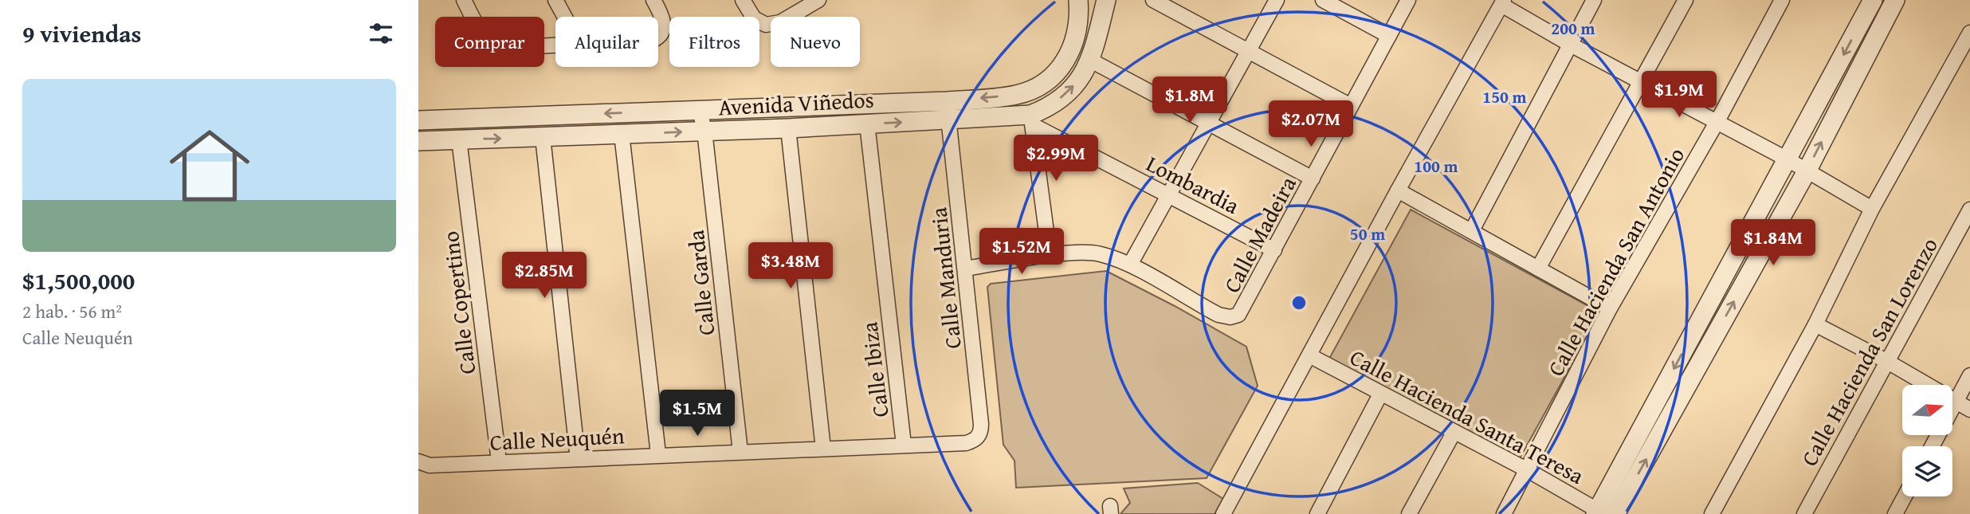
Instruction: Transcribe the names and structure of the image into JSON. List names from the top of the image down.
{
  "streets": {
    "street": [
      "Avenida Viñedos",
      "Lombardia",
      "Calle Madeira",
      "Calle Hacienda San Antonio",
      "Calle Manduria",
      "Calle Garda",
      "Calle Copertino",
      "Calle Hacienda San Lorenzo",
      "Calle Ibiza",
      "Calle Hacienda Santa Teresa",
      "Calle Neuquén"
    ]
  },
  "crossings": [
    ["Avenida Viñedos", "Lombardia"],
    ["Avenida Viñedos", "Calle Manduria"],
    ["Avenida Viñedos", "Calle Garda"],
    ["Avenida Viñedos", "Calle Copertino"],
    ["Avenida Viñedos", "Calle Ibiza"],
    ["Lombardia", "Calle Madeira"],
    ["Calle Hacienda San Antonio", "Calle Hacienda Santa Teresa"],
    ["Calle Manduria", "Calle Neuquén"],
    ["Calle Garda", "Calle Neuquén"],
    ["Calle Copertino", "Calle Neuquén"],
    ["Calle Ibiza", "Calle Neuquén"]
  ],
  "north": "right",
  "page": {
    "heading": "9 viviendas",
    "chip": [
      "Comprar",
      "Alquilar",
      "Filtros",
      "Nuevo"
    ],
    "list": [
      {
        "name": "$1,500,000",
        "note": "2 hab. · 56 m² · Calle Neuquén"
      }
    ],
    "price": [
      "$1.9M",
      "$1.8M",
      "$2.07M",
      "$2.99M",
      "$1.84M",
      "$1.52M",
      "$3.48M",
      "$2.85M",
      "$1.5M"
    ]
  },
  "rings": [
    "200 m",
    "150 m",
    "100 m",
    "50 m"
  ]
}
